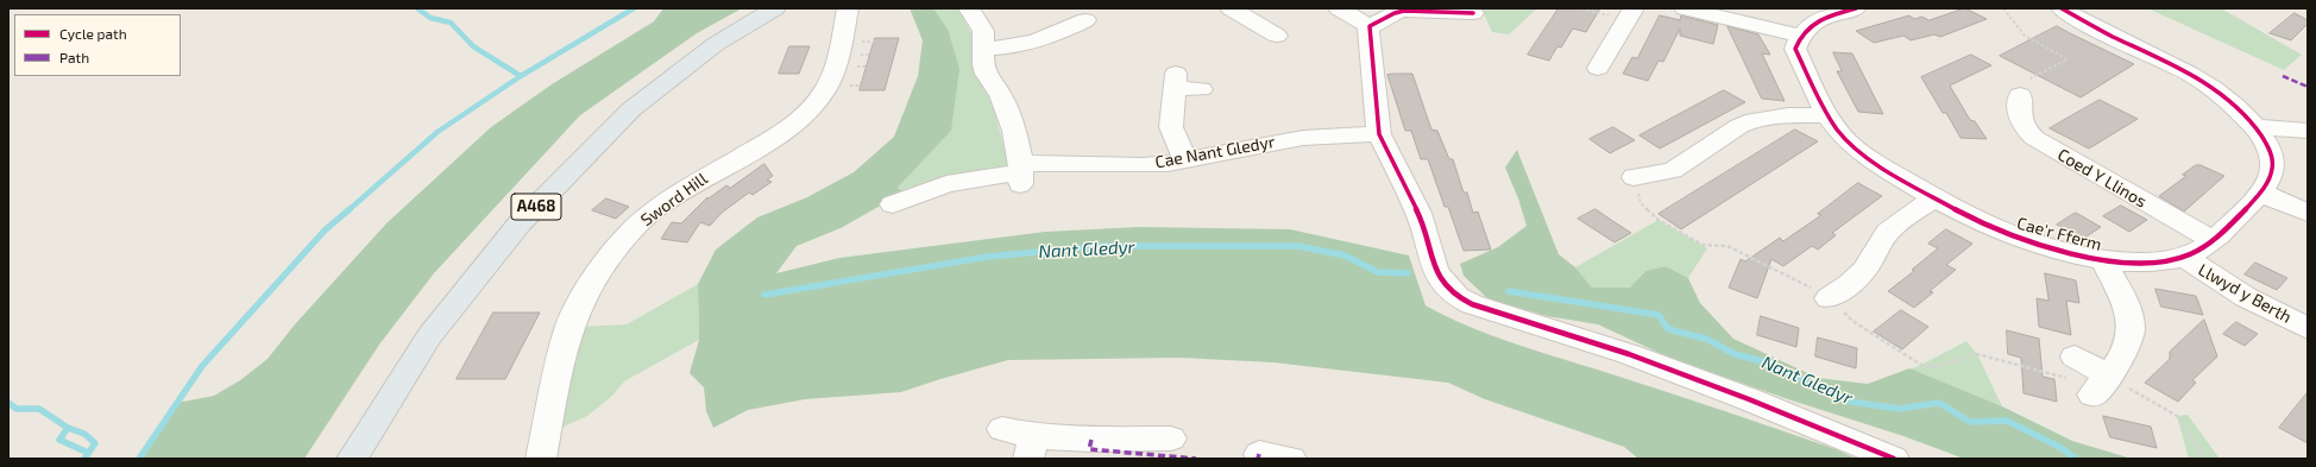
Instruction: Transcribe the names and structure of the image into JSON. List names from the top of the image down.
{
  "streets": {
    "main road": ["A468"],
    "street": [
      "Cae Nant Gledyr",
      "Coed Y Llinos",
      "Sword Hill",
      "Cae'r Fferm",
      "Llwyd y Berth"
    ]
  },
  "crossings": [
    ["Coed Y Llinos", "Cae'r Fferm"],
    ["Cae'r Fferm", "Llwyd y Berth"]
  ],
  "water": ["Nant Gledyr"],
  "legend": ["Cycle path", "Path"]
}
